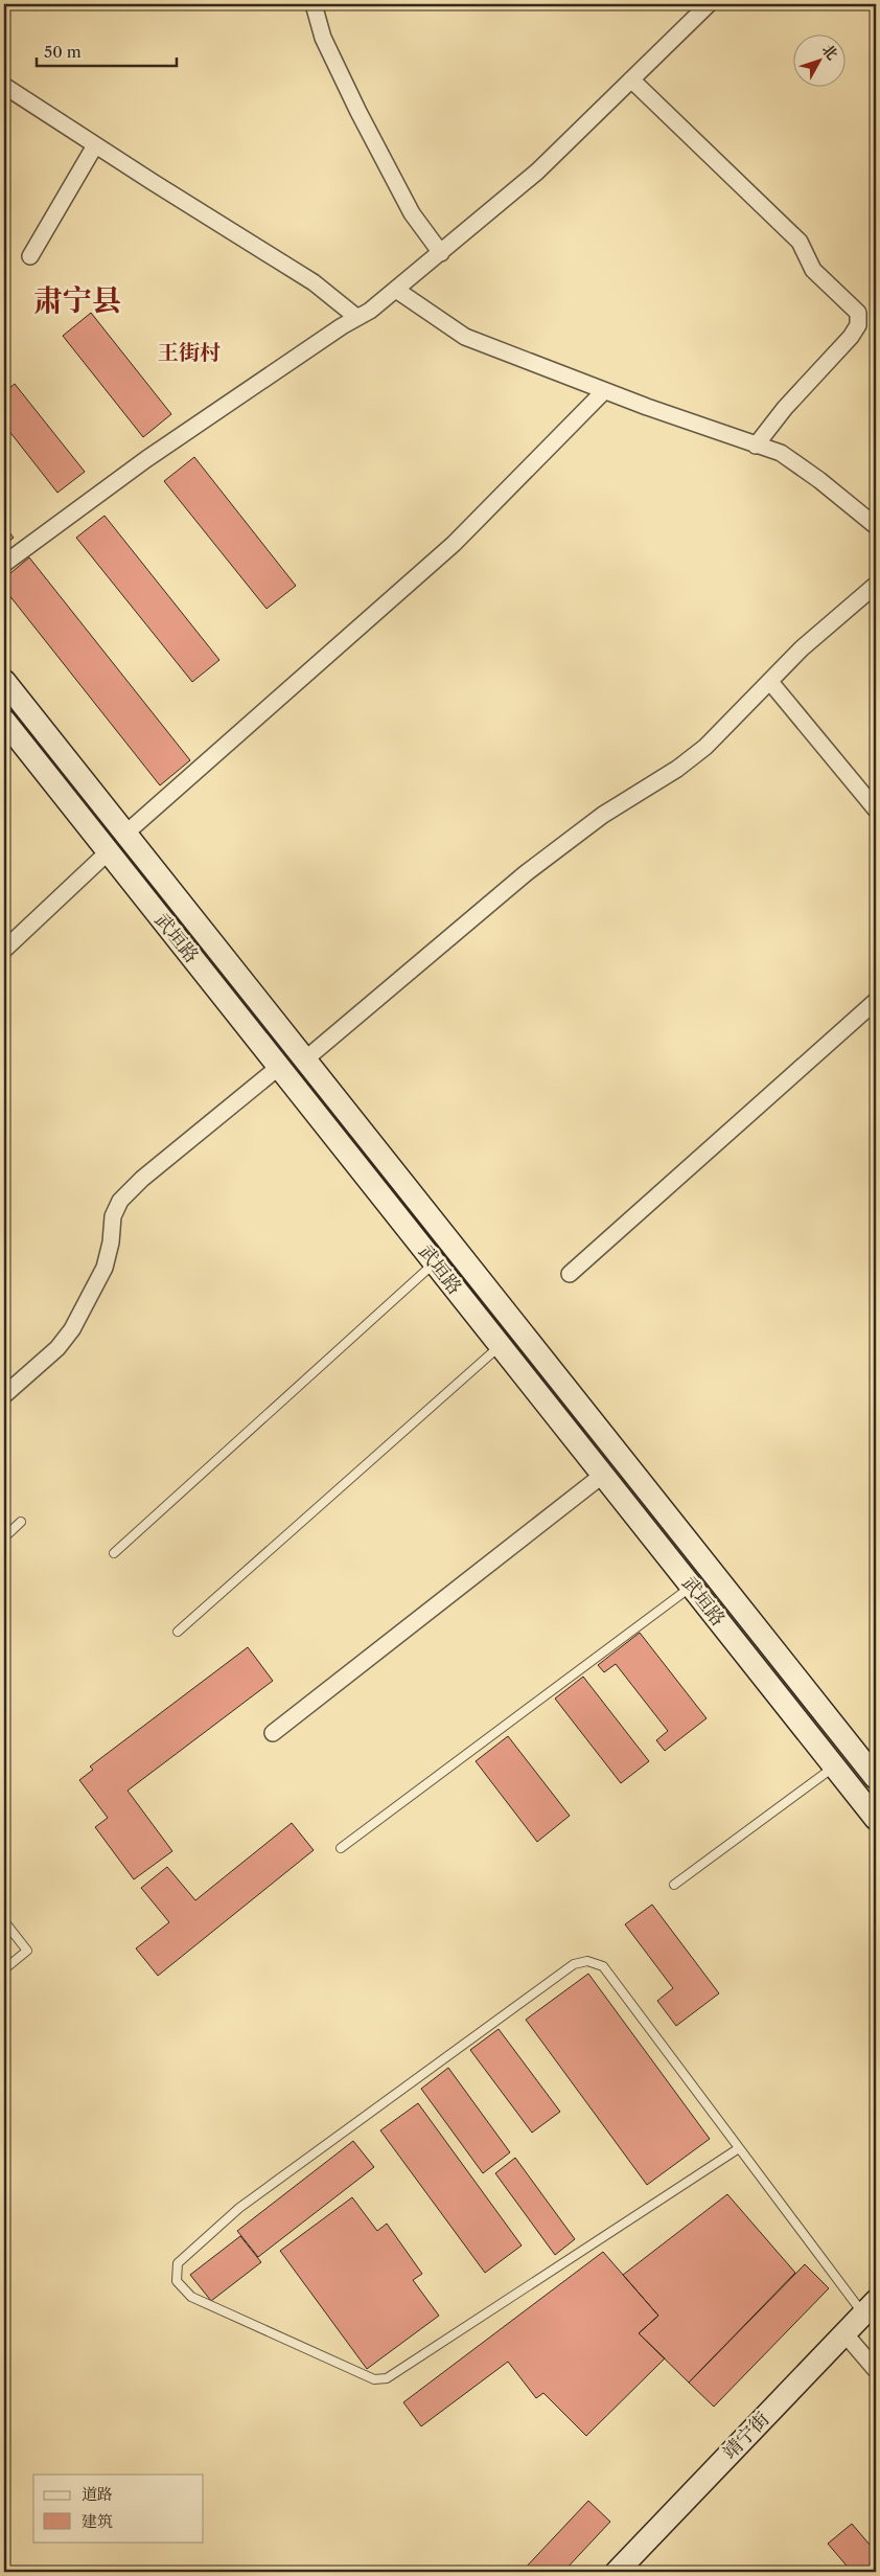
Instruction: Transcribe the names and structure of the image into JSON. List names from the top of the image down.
{
  "streets": {
    "main road": ["武垣路", "靖宁街"]
  },
  "districts": ["肃宁县", "王街村"],
  "legend": ["道路", "建筑"],
  "scale_bar": "50 m",
  "north": "top right"
}
